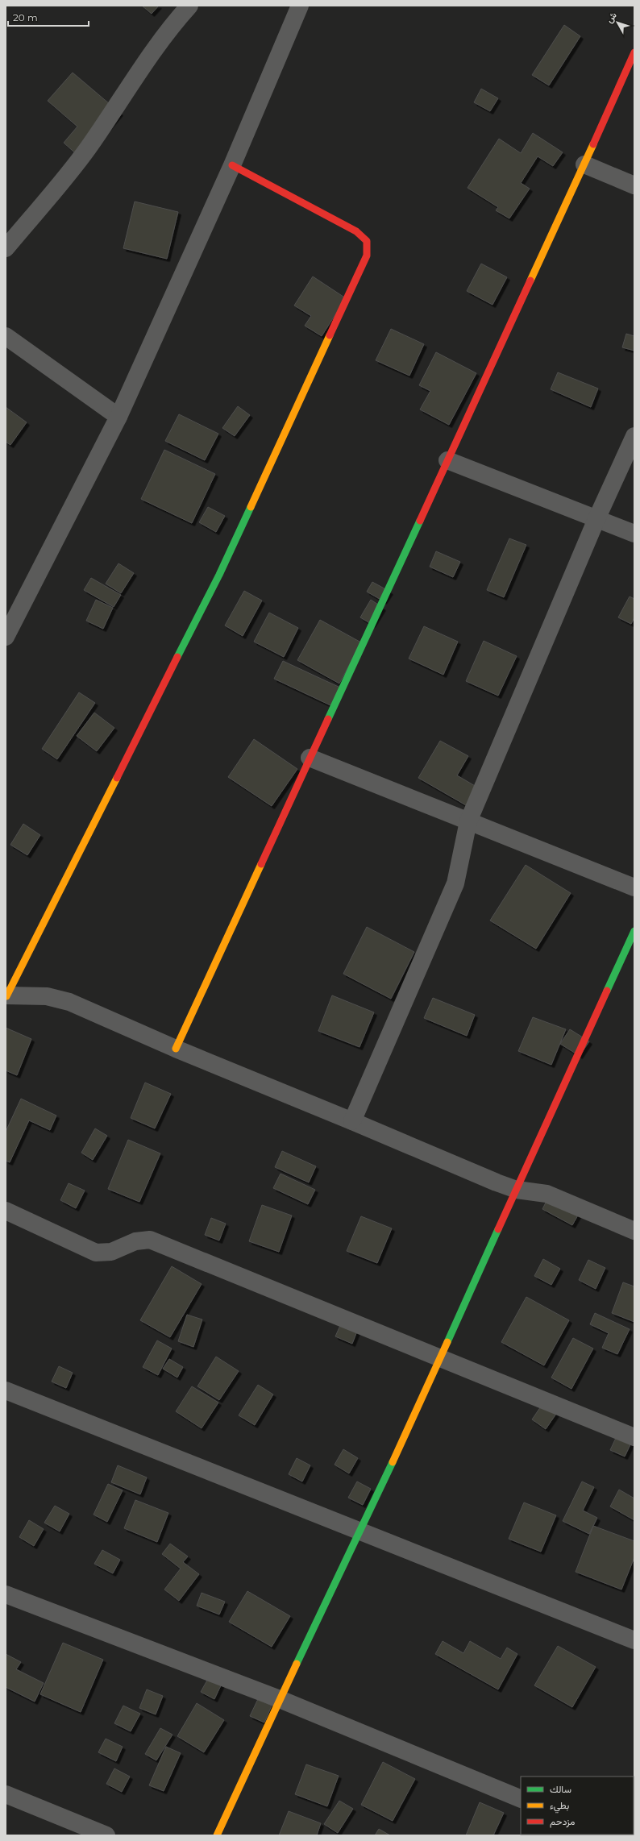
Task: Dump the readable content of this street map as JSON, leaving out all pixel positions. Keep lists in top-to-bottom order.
{
  "legend": ["سالك", "بطيء", "مزدحم"],
  "scale_bar": "20 m",
  "north": "top left"
}
